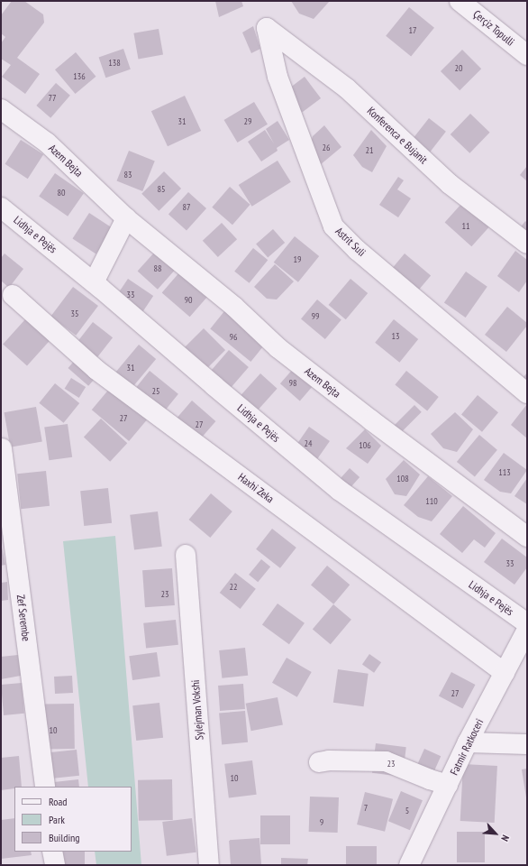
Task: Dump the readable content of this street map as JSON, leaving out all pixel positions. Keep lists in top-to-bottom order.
{
  "streets": {
    "street": [
      "Çerçiz Topulli",
      "Konferenca e Bujanit",
      "Azem Bejta",
      "Lidhja e Pejës",
      "Astrit Suli",
      "Haxhi Zeka",
      "Zef Serembe",
      "Sylejman Vokshi",
      "Fatmir Ratkoceri"
    ]
  },
  "crossings": [
    ["Konferenca e Bujanit", "Astrit Suli"],
    ["Haxhi Zeka", "Fatmir Ratkoceri"]
  ],
  "house_numbers": [
    "17",
    "138",
    "20",
    "136",
    "77",
    "31",
    "29",
    "26",
    "21",
    "83",
    "85",
    "80",
    "87",
    "11",
    "19",
    "88",
    "33",
    "90",
    "35",
    "99",
    "13",
    "96",
    "31",
    "98",
    "25",
    "27",
    "27",
    "24",
    "106",
    "113",
    "108",
    "110",
    "33",
    "22",
    "23",
    "27",
    "10",
    "23",
    "10",
    "7",
    "5",
    "9"
  ],
  "legend": ["Road", "Park", "Building"],
  "north": "bottom right"
}
